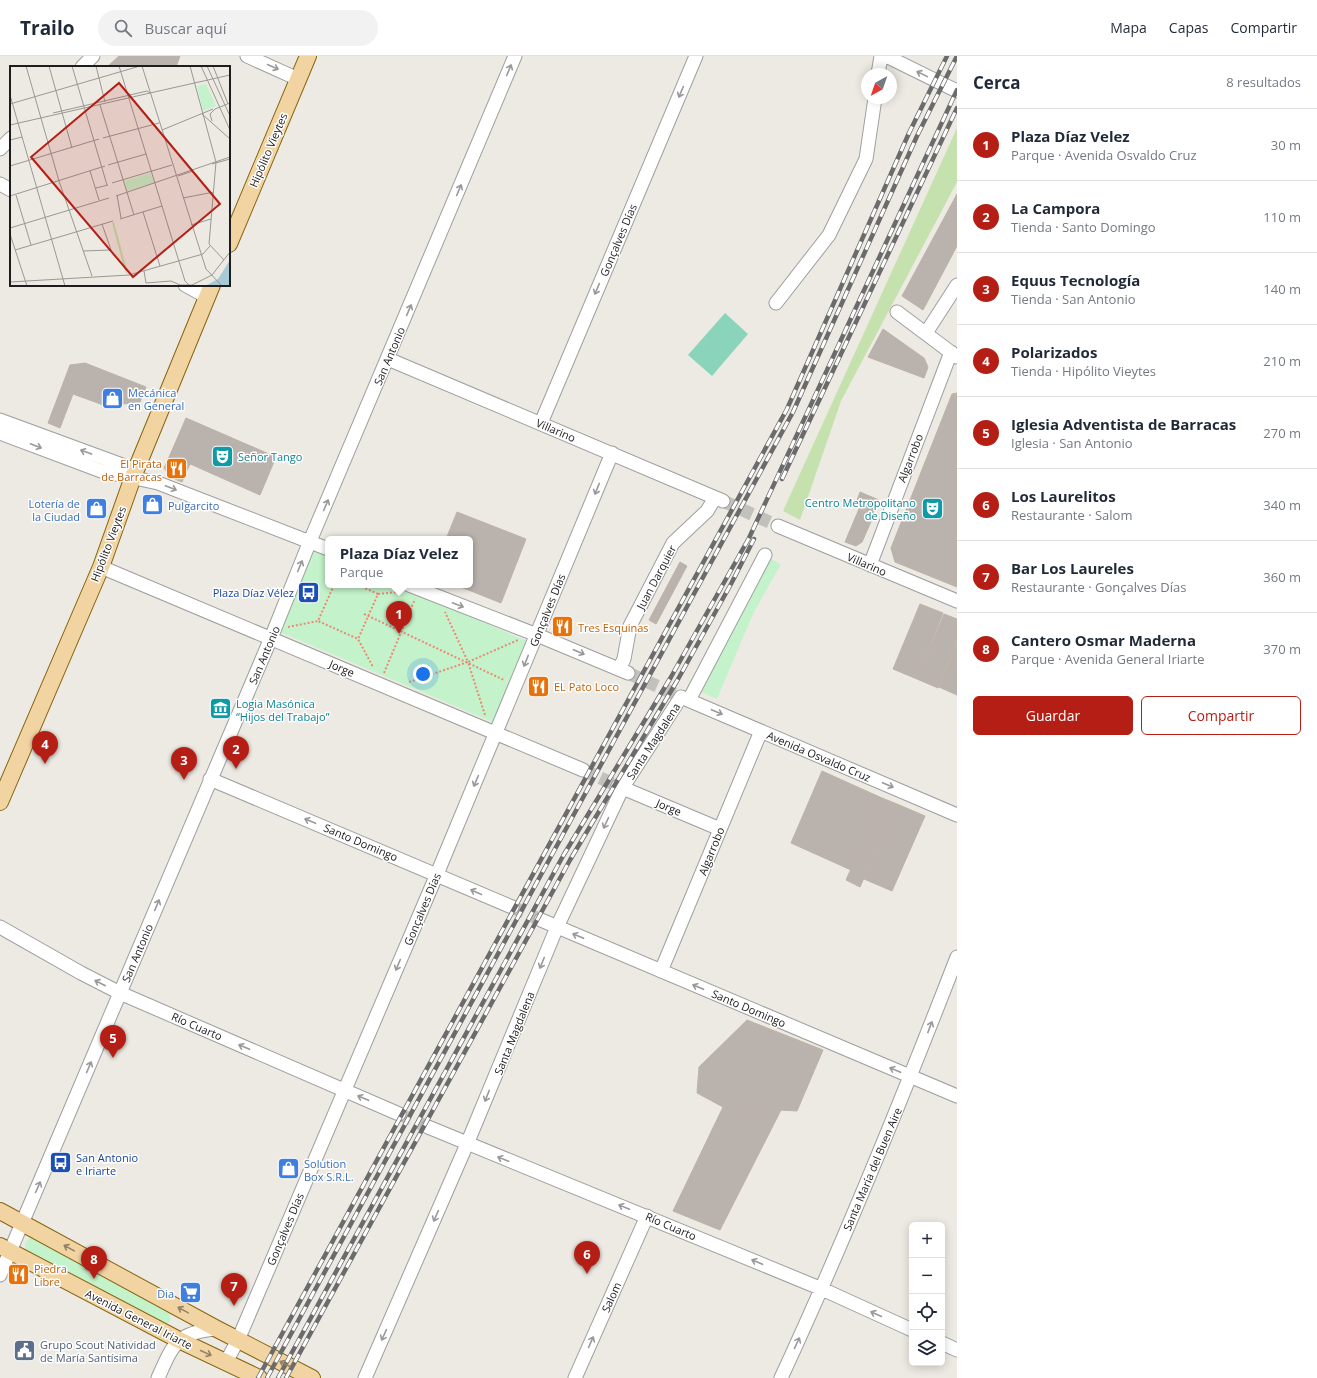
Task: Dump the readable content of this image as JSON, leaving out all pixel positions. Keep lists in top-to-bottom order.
{
  "streets": {
    "main road": ["Hipólito Vieytes", "Avenida General Iriarte"],
    "street": [
      "Gonçalves Días",
      "San Antonio",
      "Villarino",
      "Algarrobo",
      "Juan Darquier",
      "Jorge",
      "Santa Magdalena",
      "Avenida Osvaldo Cruz",
      "Santo Domingo",
      "Río Cuarto",
      "Santa María del Buen Aire",
      "Salom"
    ]
  },
  "crossings": [
    ["Hipólito Vieytes", "Jorge"],
    ["Gonçalves Días", "Villarino"],
    ["Gonçalves Días", "Juan Darquier"],
    ["Gonçalves Días", "Jorge"],
    ["Gonçalves Días", "Santo Domingo"],
    ["Gonçalves Días", "Río Cuarto"],
    ["Gonçalves Días", "Avenida General Iriarte"],
    ["San Antonio", "Villarino"],
    ["San Antonio", "Jorge"],
    ["San Antonio", "Santo Domingo"],
    ["San Antonio", "Río Cuarto"],
    ["San Antonio", "Avenida General Iriarte"],
    ["Villarino", "Algarrobo"],
    ["Villarino", "Juan Darquier"],
    ["Algarrobo", "Jorge"],
    ["Algarrobo", "Avenida Osvaldo Cruz"],
    ["Algarrobo", "Santo Domingo"],
    ["Jorge", "Santa Magdalena"],
    ["Santa Magdalena", "Avenida Osvaldo Cruz"],
    ["Santa Magdalena", "Santo Domingo"],
    ["Santa Magdalena", "Río Cuarto"],
    ["Santo Domingo", "Santa María del Buen Aire"],
    ["Río Cuarto", "Santa María del Buen Aire"],
    ["Río Cuarto", "Salom"]
  ],
  "one_way": [
    "Gonçalves Días",
    "San Antonio",
    "Santa Magdalena",
    "Avenida Osvaldo Cruz",
    "Santo Domingo",
    "Río Cuarto",
    "Santa María del Buen Aire",
    "Salom"
  ],
  "places": {
    "shop": [
      "Mecánica en General",
      "Pulgarcito",
      "Lotería de la Ciudad",
      "Solution Box S.R.L."
    ],
    "theatre": ["Señor Tango", "Centro Metropolitano de Diseño"],
    "restaurant": [
      "El Pirata de Barracas",
      "Tres Esquinas",
      "EL Pato Loco",
      "Piedra Libre"
    ],
    "bus stop": ["Plaza Díaz Vélez", "San Antonio e Iriarte"],
    "museum": ["Logia Masónica “Hijos del Trabajo”"],
    "supermarket": ["Dia"],
    "public building": ["Grupo Scout Natividad de María Santísima"]
  },
  "north": "bottom left",
  "page": {
    "header": "Trailo",
    "search": "Buscar aquí",
    "nav": ["Mapa", "Capas", "Compartir"],
    "heading": ["Cerca", "8 resultados"],
    "list": [
      {
        "mark": "1",
        "name": "Plaza Díaz Velez",
        "note": "Parque · Avenida Osvaldo Cruz",
        "value": "30 m"
      },
      {
        "mark": "2",
        "name": "La Campora",
        "note": "Tienda · Santo Domingo",
        "value": "110 m"
      },
      {
        "mark": "3",
        "name": "Equus Tecnología",
        "note": "Tienda · San Antonio",
        "value": "140 m"
      },
      {
        "mark": "4",
        "name": "Polarizados",
        "note": "Tienda · Hipólito Vieytes",
        "value": "210 m"
      },
      {
        "mark": "5",
        "name": "Iglesia Adventista de Barracas",
        "note": "Iglesia · San Antonio",
        "value": "270 m"
      },
      {
        "mark": "6",
        "name": "Los Laurelitos",
        "note": "Restaurante · Salom",
        "value": "340 m"
      },
      {
        "mark": "7",
        "name": "Bar Los Laureles",
        "note": "Restaurante · Gonçalves Días",
        "value": "360 m"
      },
      {
        "mark": "8",
        "name": "Cantero Osmar Maderna",
        "note": "Parque · Avenida General Iriarte",
        "value": "370 m"
      }
    ],
    "popup": ["Plaza Díaz Velez", "Parque"],
    "pins": [
      "1",
      "4",
      "2",
      "3",
      "5",
      "6",
      "8",
      "7"
    ],
    "buttons": ["Guardar", "Compartir"],
    "map_buttons": ["+", "−"]
  }
}
